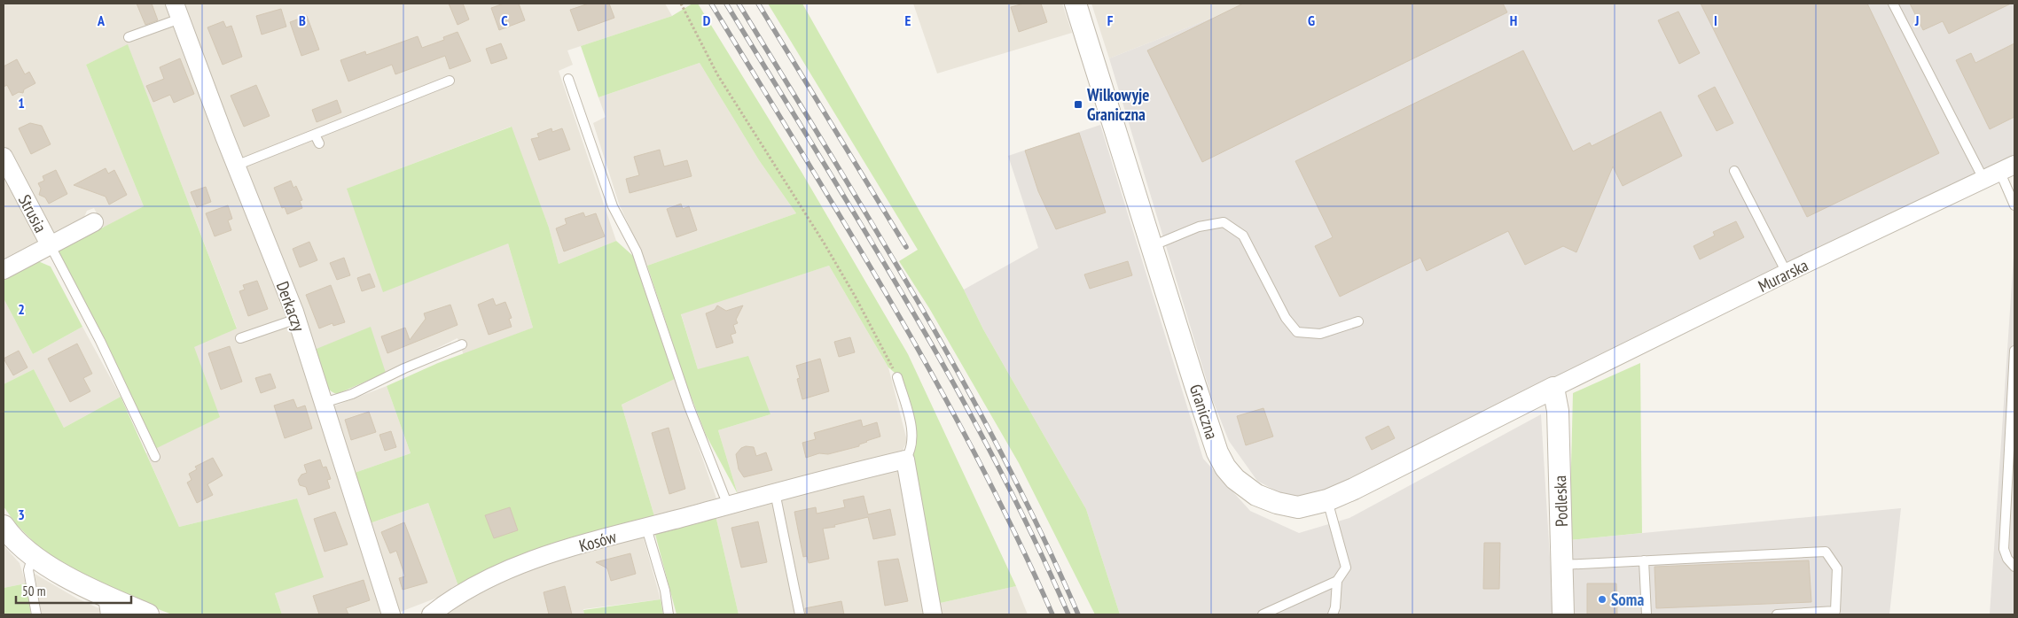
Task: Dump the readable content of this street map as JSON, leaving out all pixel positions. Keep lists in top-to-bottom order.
{
  "streets": {
    "street": [
      "Strusia",
      "Murarska",
      "Derkaczy",
      "Graniczna",
      "Podleska",
      "Kosów"
    ]
  },
  "crossings": [
    ["Murarska", "Graniczna"],
    ["Murarska", "Podleska"],
    ["Graniczna", "Podleska"]
  ],
  "places": {
    "transit": ["Wilkowyje Graniczna"],
    "other": ["Soma"]
  },
  "scale_bar": "50 m",
  "grid": {
    "columns": [
      "A",
      "B",
      "C",
      "D",
      "E",
      "F",
      "G",
      "H",
      "I",
      "J"
    ],
    "rows": ["1", "2", "3"]
  }
}
